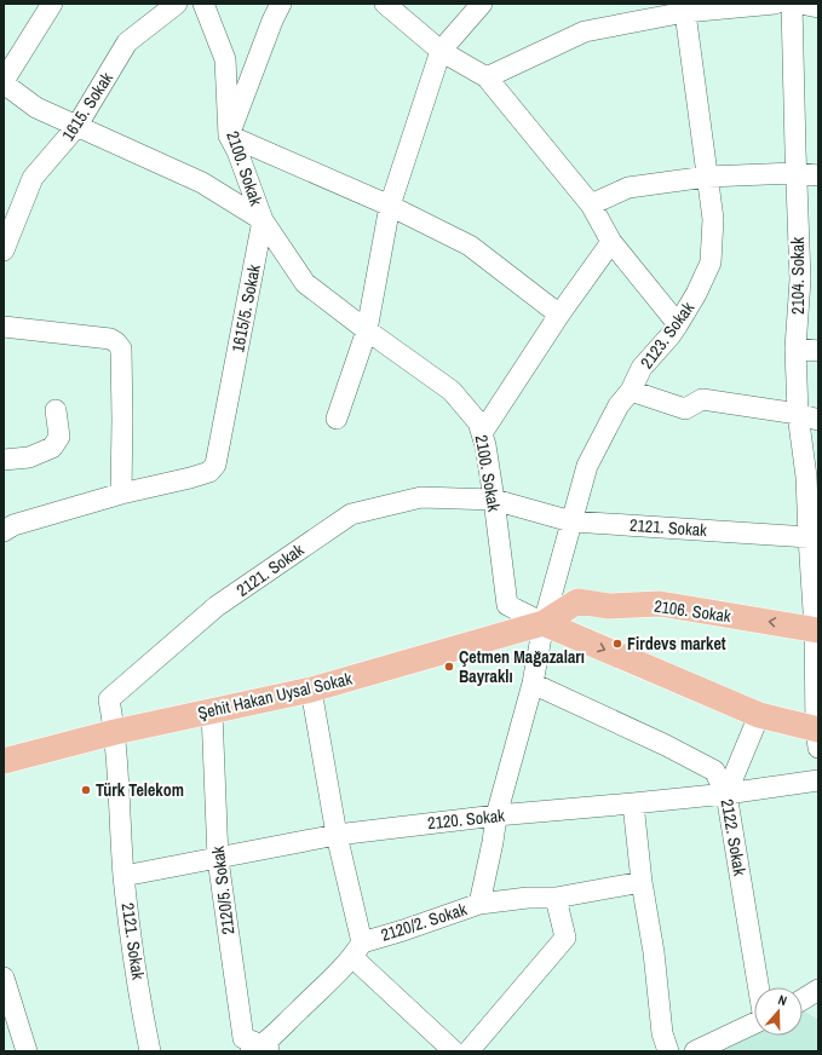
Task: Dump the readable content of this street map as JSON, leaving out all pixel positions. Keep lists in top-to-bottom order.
{
  "streets": {
    "main road": ["2106. Sokak", "Şehit Hakan Uysal Sokak"],
    "street": [
      "1615. Sokak",
      "2100. Sokak",
      "2104. Sokak",
      "1615/5. Sokak",
      "2123. Sokak",
      "2121. Sokak",
      "2120. Sokak",
      "2122. Sokak",
      "2120/5. Sokak",
      "2120/2. Sokak"
    ]
  },
  "crossings": [
    ["2100. Sokak", "1615/5. Sokak"],
    ["2100. Sokak", "2123. Sokak"],
    ["2100. Sokak", "2121. Sokak"],
    ["2100. Sokak", "2106. Sokak"],
    ["2100. Sokak", "Şehit Hakan Uysal Sokak"],
    ["2104. Sokak", "2121. Sokak"],
    ["2104. Sokak", "2106. Sokak"],
    ["2123. Sokak", "2121. Sokak"],
    ["2123. Sokak", "2106. Sokak"],
    ["2123. Sokak", "Şehit Hakan Uysal Sokak"],
    ["2121. Sokak", "Şehit Hakan Uysal Sokak"],
    ["2121. Sokak", "2120. Sokak"],
    ["2106. Sokak", "Şehit Hakan Uysal Sokak"],
    ["Şehit Hakan Uysal Sokak", "2120/5. Sokak"],
    ["2120. Sokak", "2122. Sokak"],
    ["2120. Sokak", "2120/5. Sokak"],
    ["2120/5. Sokak", "2120/2. Sokak"]
  ],
  "places": ["Firdevs market", "Çetmen Mağazaları Bayraklı", "Türk Telekom"],
  "north": "top"
}
